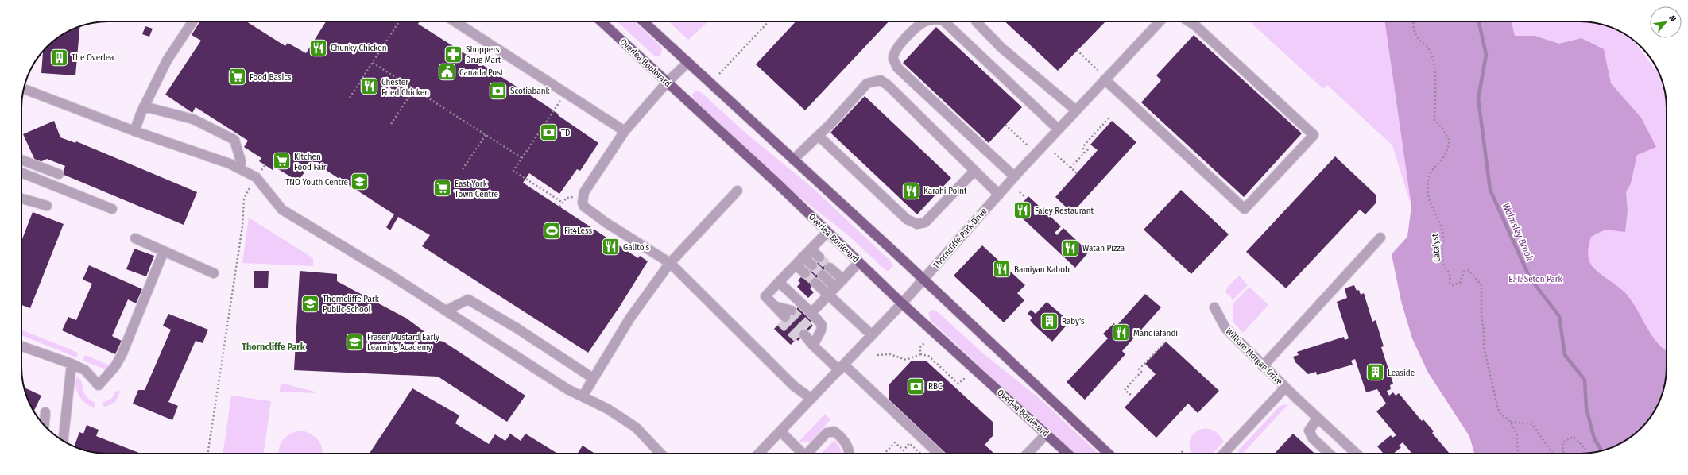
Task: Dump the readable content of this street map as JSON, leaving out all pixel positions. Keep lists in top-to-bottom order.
{
  "streets": {
    "main road": ["Overlea Boulevard"],
    "street": ["Thorncliffe Park Drive", "William Morgan Drive"],
    "path": ["Catalyst"]
  },
  "crossings": [
    ["Overlea Boulevard", "Thorncliffe Park Drive"]
  ],
  "districts": ["Thorncliffe Park"],
  "water": ["Walmsley Brook"],
  "parks": ["E. T. Seton Park"],
  "places": {
    "restaurant": [
      "Chunky Chicken",
      "Chester Fried Chicken",
      "Karahi Point",
      "Faley Restaurant",
      "Galito's",
      "Watan Pizza",
      "Bamiyan Kabob",
      "Mandiafandi"
    ],
    "pharmacy": ["Shoppers Drug Mart"],
    "building": ["The Overlea", "Raby's", "Leaside"],
    "public building": ["Canada Post"],
    "supermarket": ["Food Basics", "Kitchen Food Fair", "East York Town Centre"],
    "bank": ["Scotiabank", "TD", "RBC"],
    "school or university": ["TNO Youth Centre", "Thorncliffe Park Public School", "Fraser Mustard Early Learning Academy"],
    "sports": ["Fit4Less"]
  },
  "north": "top right"
}
